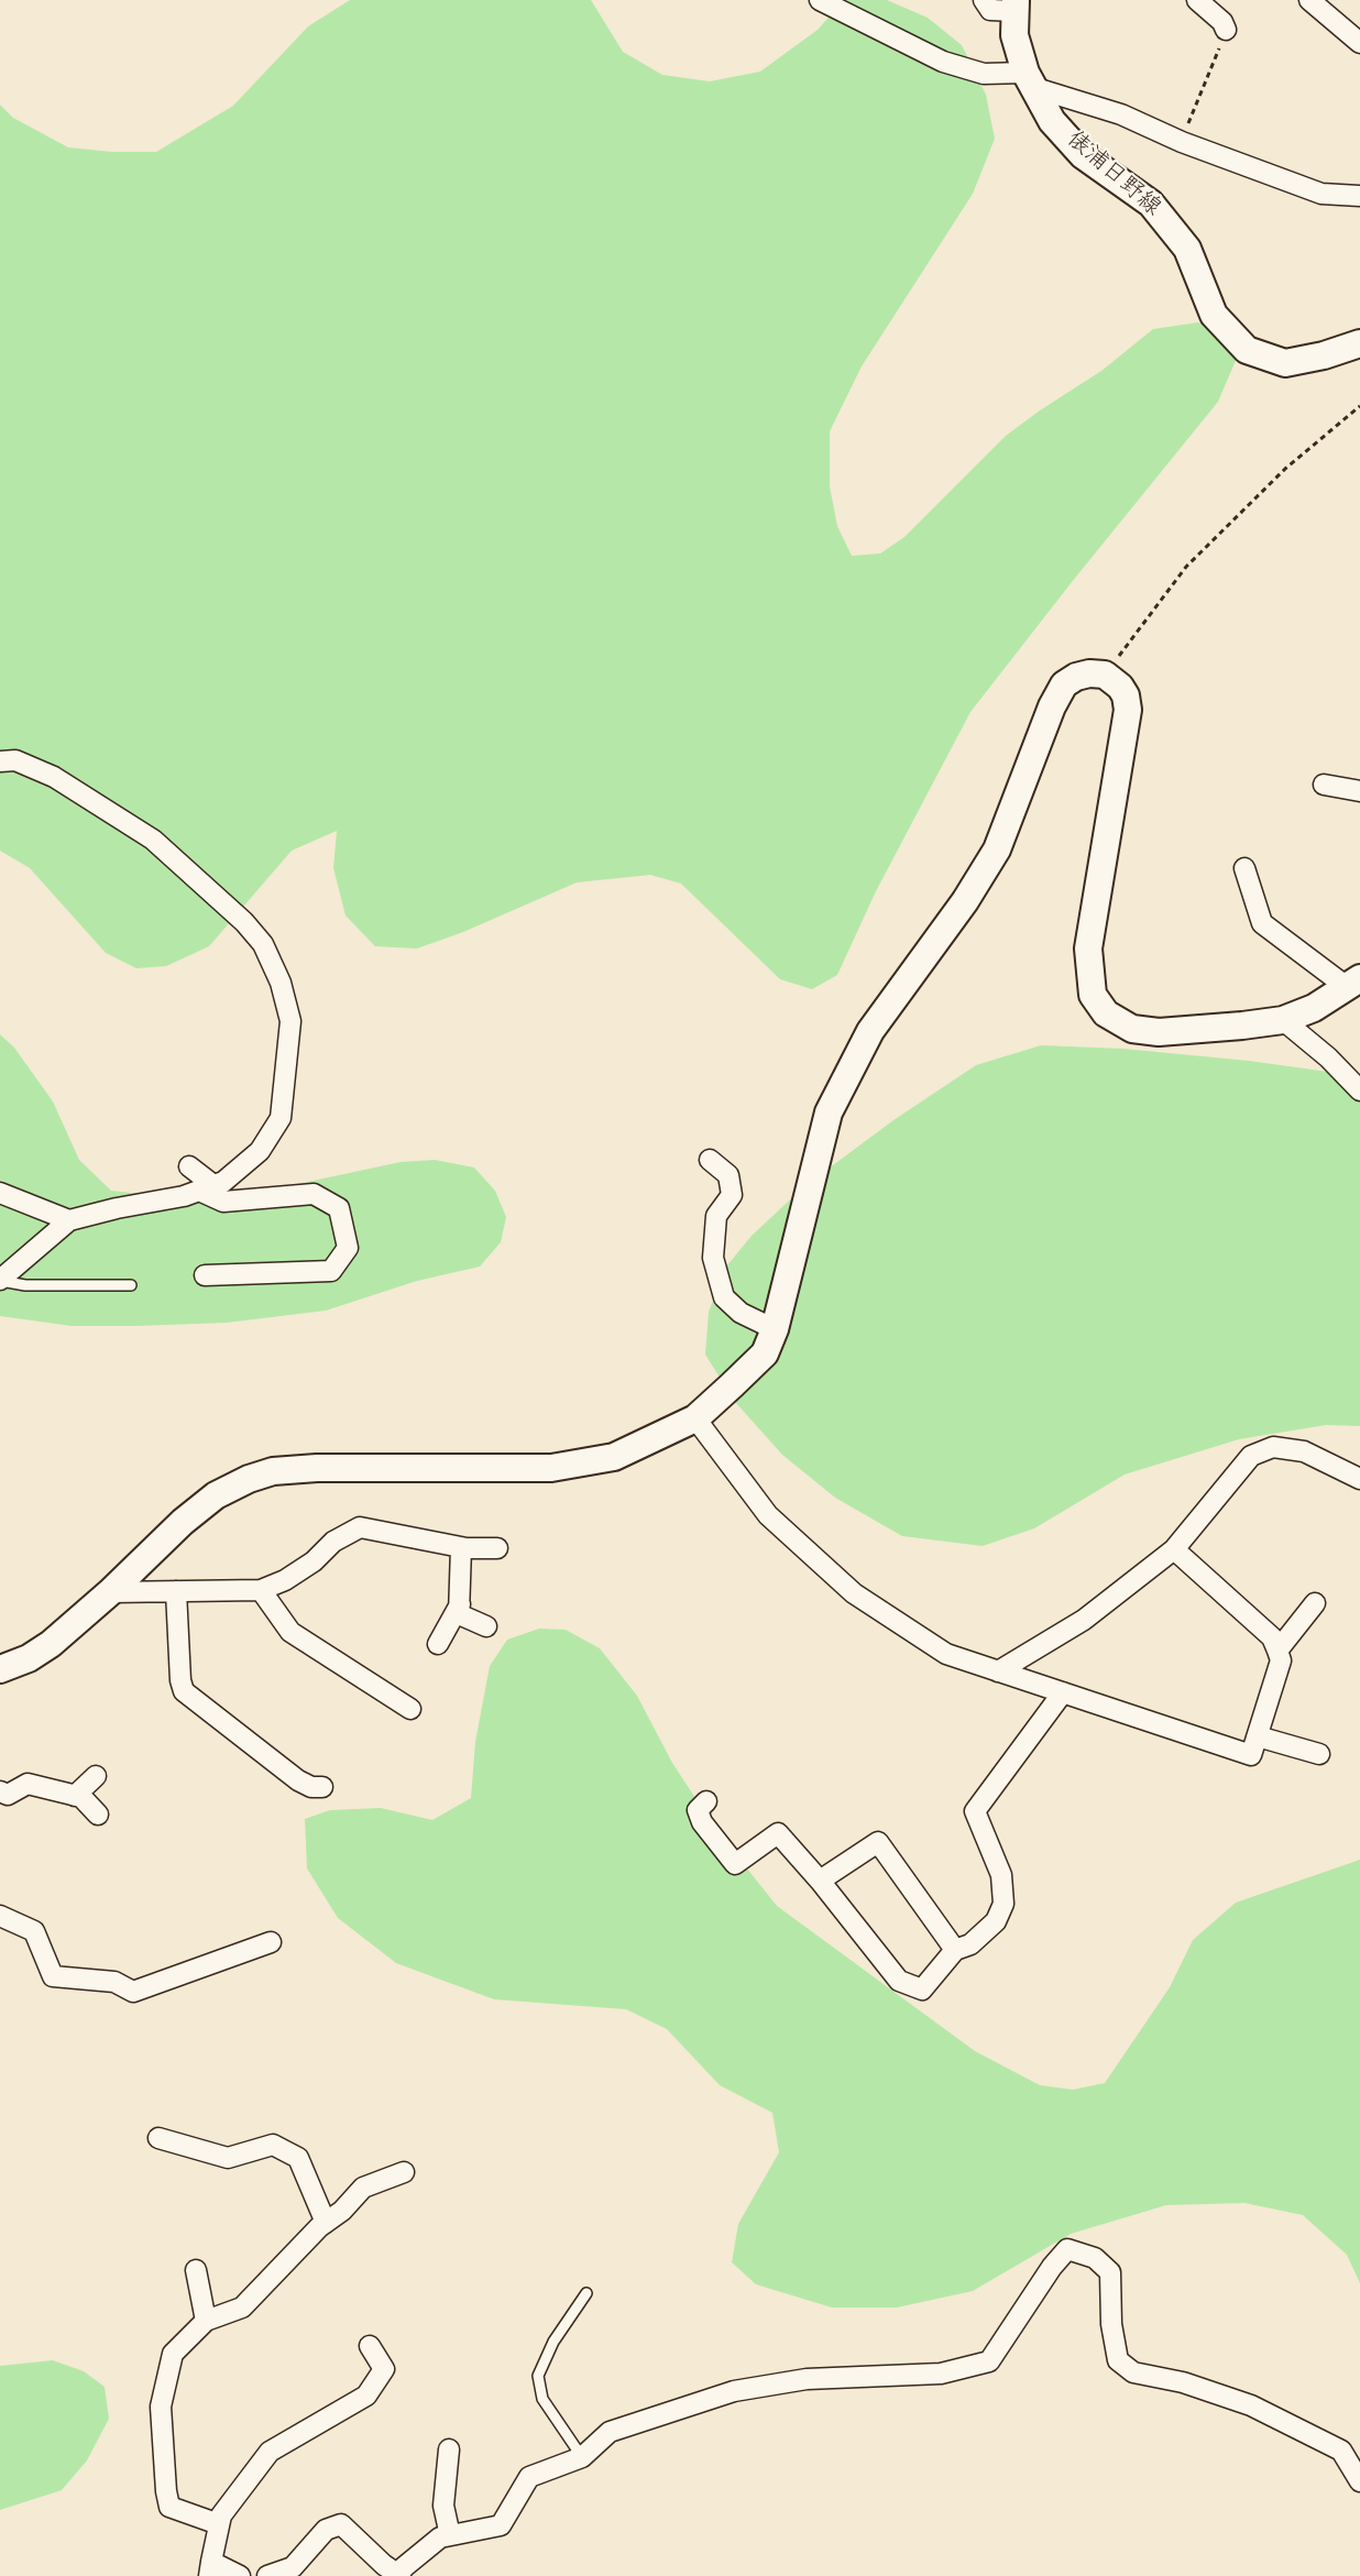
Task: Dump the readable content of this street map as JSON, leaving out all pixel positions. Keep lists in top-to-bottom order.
{
  "streets": {
    "street": ["俵浦日野線"]
  }
}
